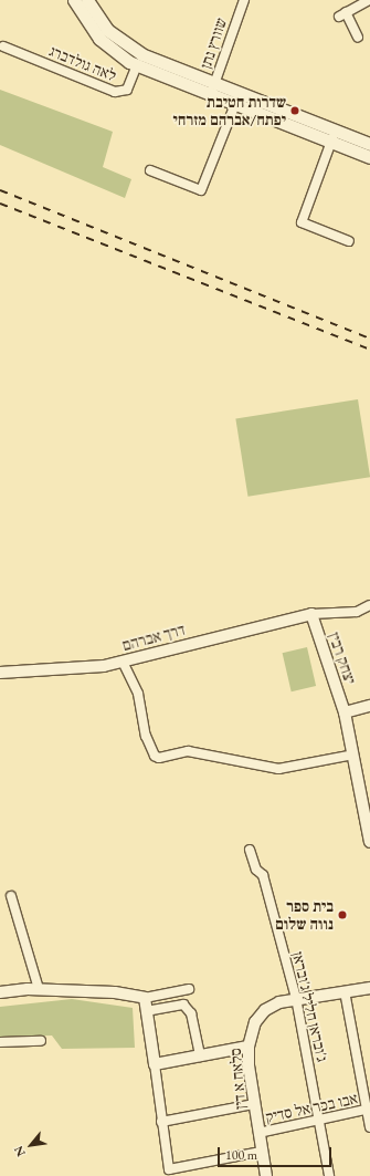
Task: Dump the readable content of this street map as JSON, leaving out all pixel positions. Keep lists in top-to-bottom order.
{
  "streets": {
    "street": [
      "שוורץ נתן",
      "לאה גולדברג",
      "דרך אברהם",
      "יצחק רבין",
      "ג'ובראן חליל ג'ובראן",
      "סלאח א דין",
      "אבו בכר אל סדיק"
    ]
  },
  "crossings": [
    ["דרך אברהם", "יצחק רבין"],
    ["ג'ובראן חליל ג'ובראן", "סלאח א דין"],
    ["ג'ובראן חליל ג'ובראן", "אבו בכר אל סדיק"],
    ["סלאח א דין", "אבו בכר אל סדיק"]
  ],
  "places": ["שדרות חטיבת יפתח/אברהם מזרחי", "בית ספר נווה שלום"],
  "scale_bar": "100 m",
  "north": "bottom left"
}
